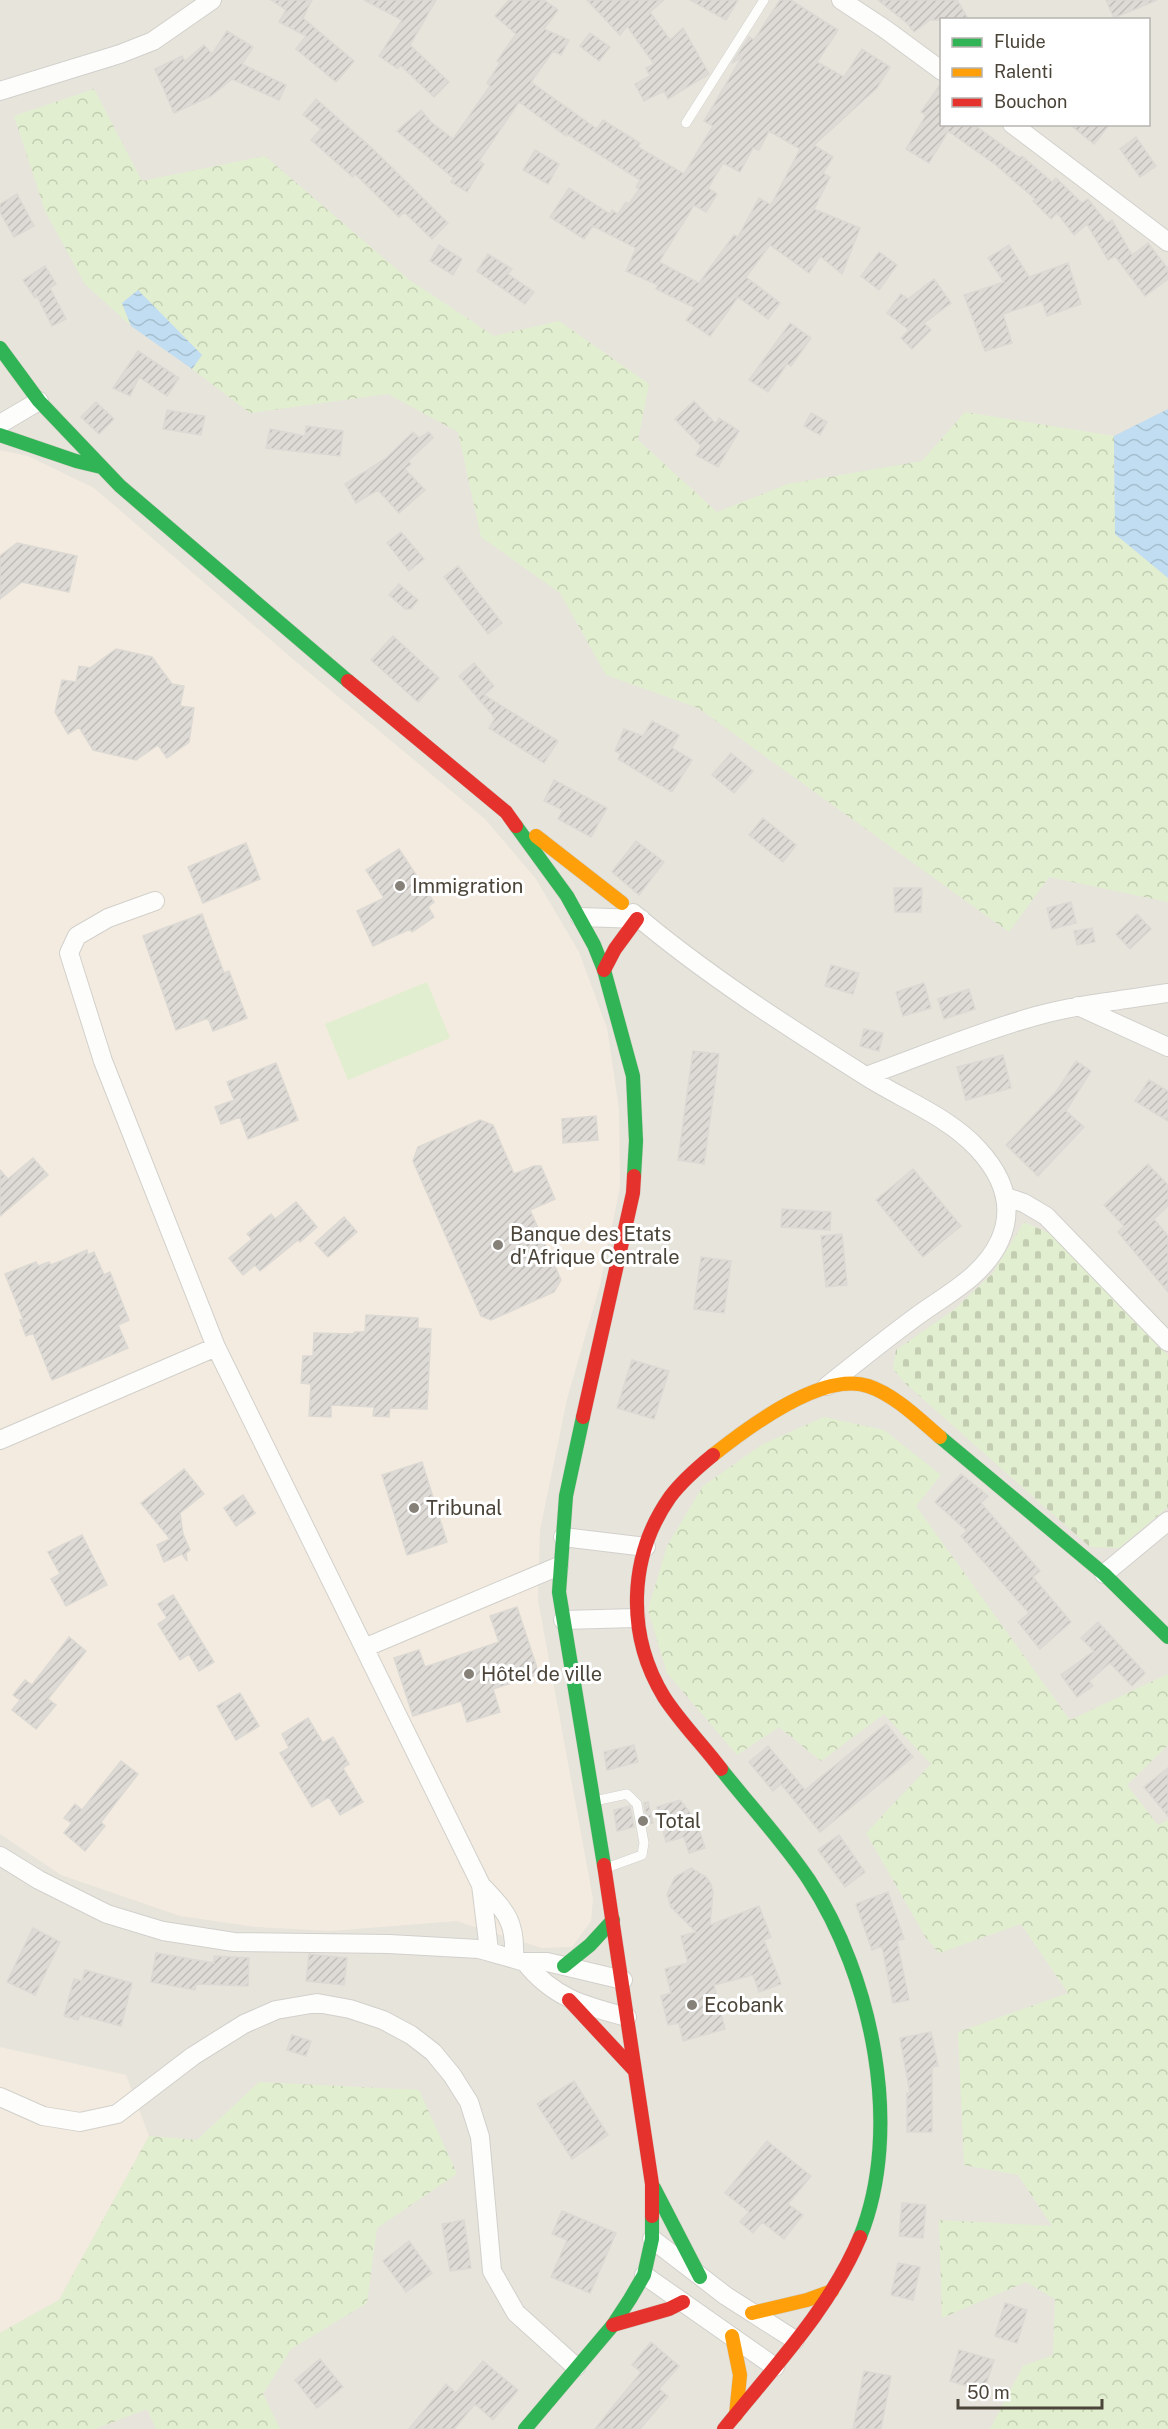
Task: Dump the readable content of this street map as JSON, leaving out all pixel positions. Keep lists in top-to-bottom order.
{
  "places": [
    "Immigration",
    "Banque des Etats d'Afrique Centrale",
    "Tribunal",
    "Hôtel de ville",
    "Total",
    "Ecobank"
  ],
  "legend": ["Fluide", "Ralenti", "Bouchon"],
  "scale_bar": "50 m"
}
